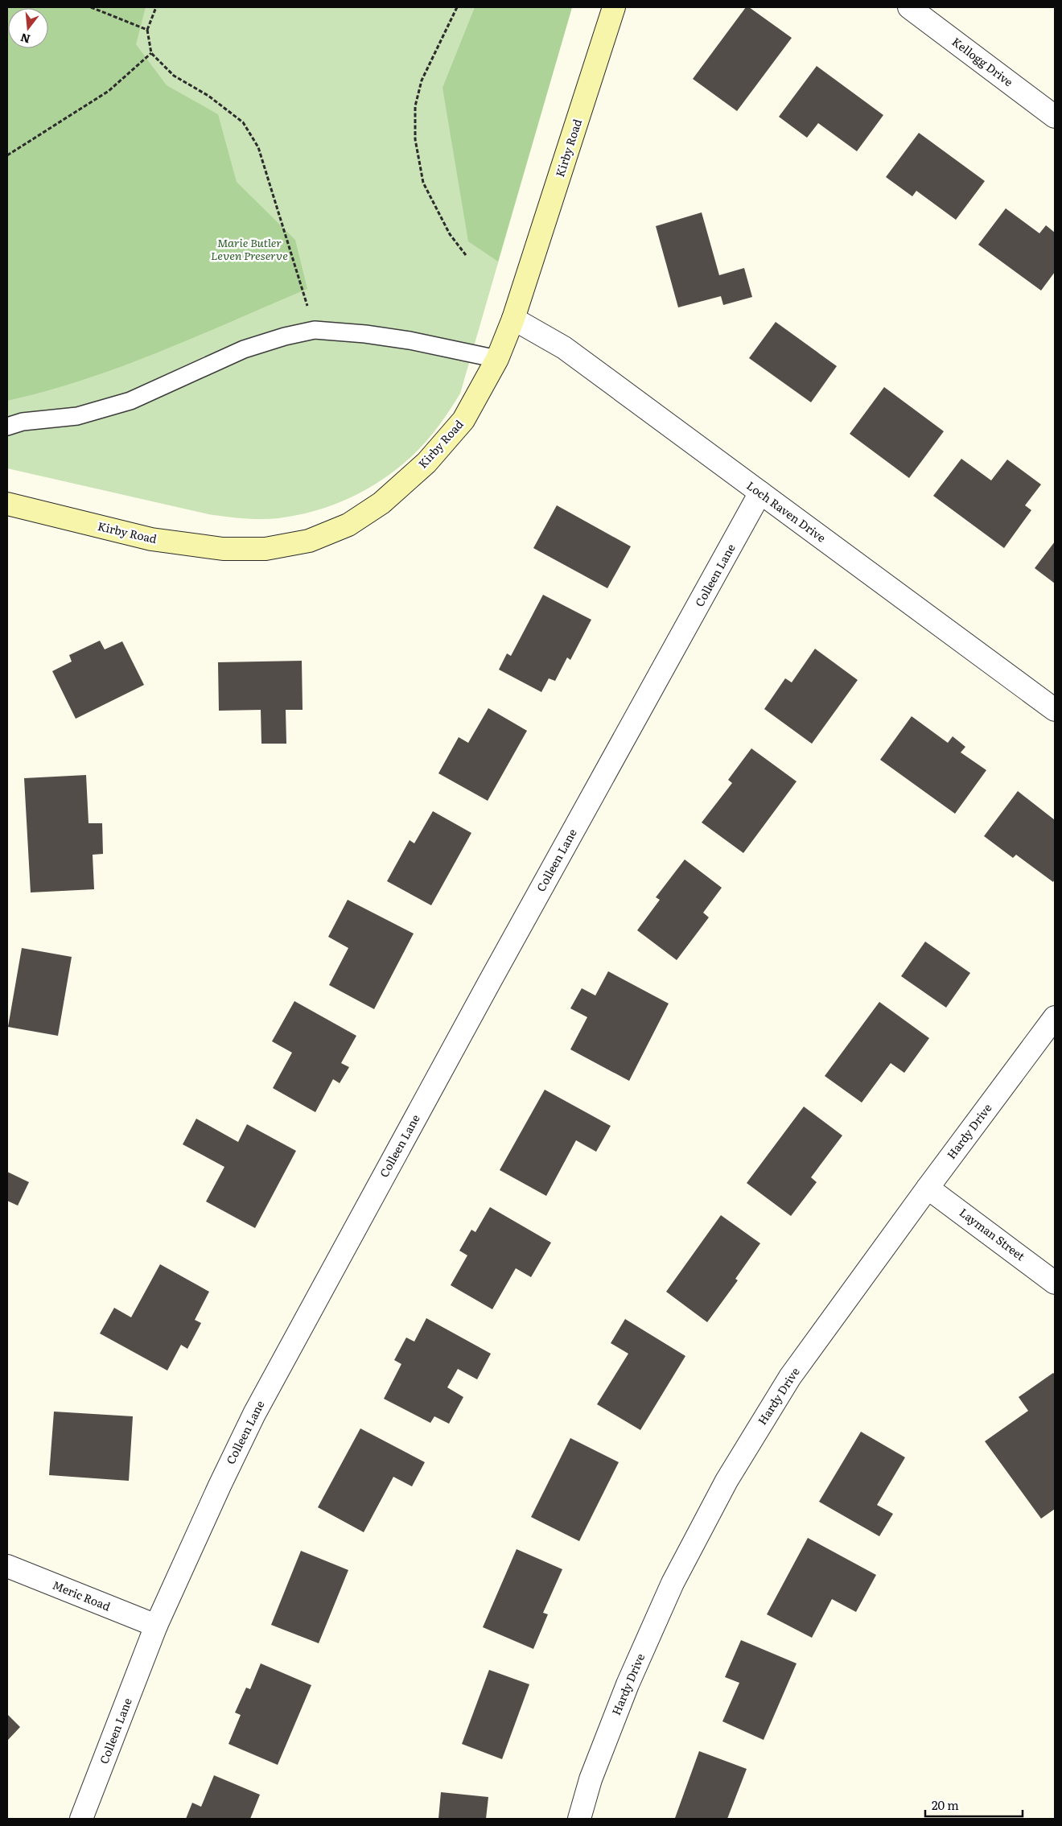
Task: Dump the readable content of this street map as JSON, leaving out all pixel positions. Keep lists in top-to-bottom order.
{
  "streets": {
    "main road": ["Kirby Road"],
    "street": [
      "Kellogg Drive",
      "Loch Raven Drive",
      "Colleen Lane",
      "Hardy Drive",
      "Layman Street",
      "Meric Road"
    ]
  },
  "crossings": [
    ["Kirby Road", "Loch Raven Drive"],
    ["Loch Raven Drive", "Colleen Lane"],
    ["Colleen Lane", "Meric Road"],
    ["Hardy Drive", "Layman Street"]
  ],
  "parks": ["Marie Butler Leven Preserve"],
  "scale_bar": "20 m",
  "north": "bottom"
}
